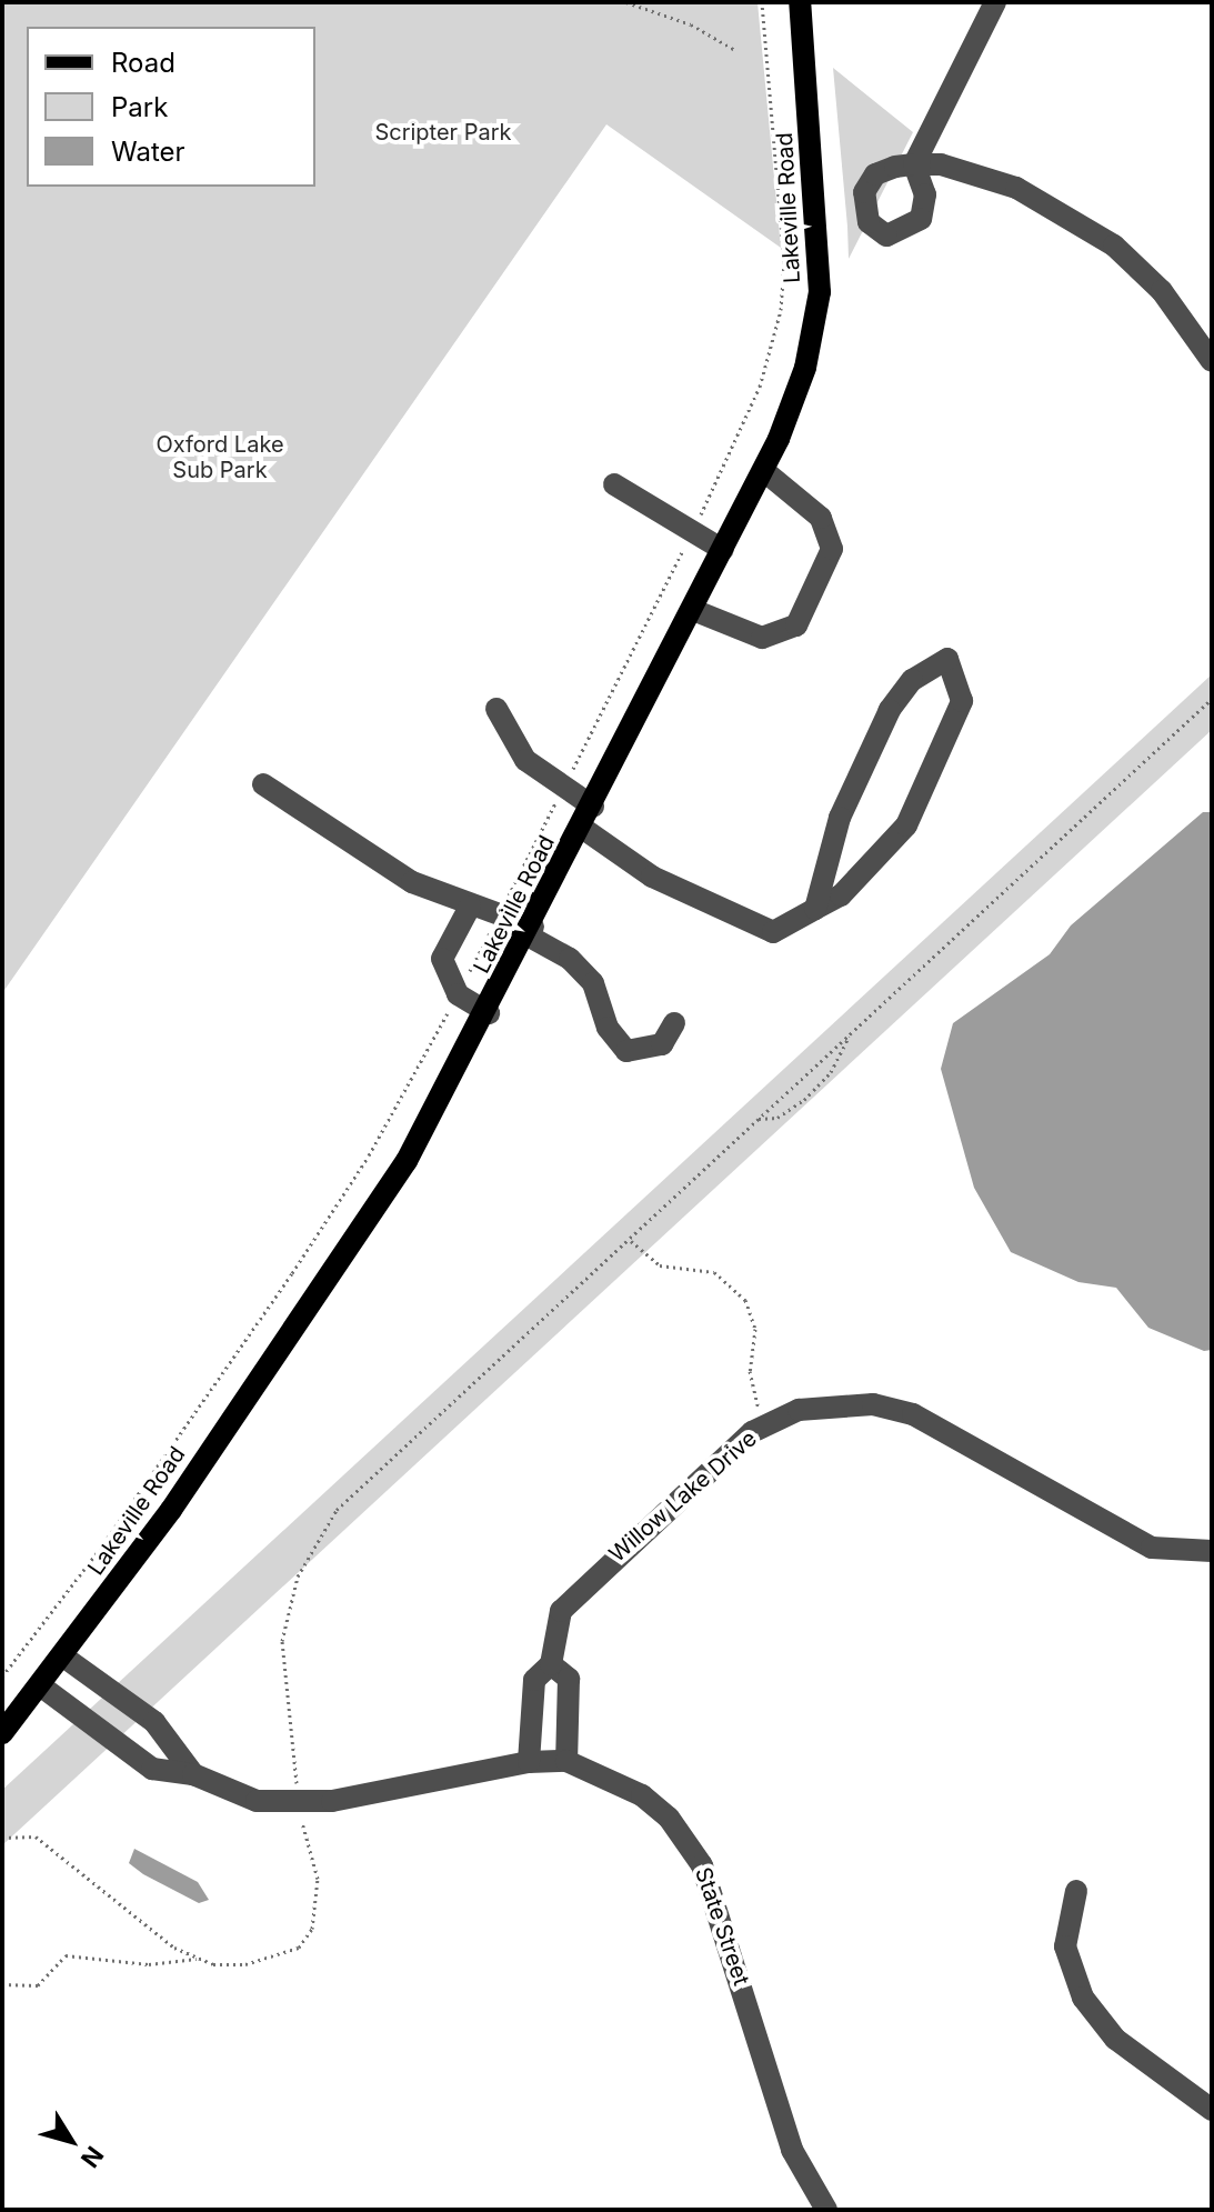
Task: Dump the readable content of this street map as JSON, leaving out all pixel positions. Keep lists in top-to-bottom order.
{
  "streets": {
    "main road": ["Lakeville Road"],
    "street": ["Willow Lake Drive", "State Street"]
  },
  "crossings": [
    ["Lakeville Road", "State Street"],
    ["Willow Lake Drive", "State Street"]
  ],
  "parks": ["Scripter Park", "Oxford Lake Sub Park"],
  "legend": ["Road", "Park", "Water"],
  "north": "bottom right"
}
